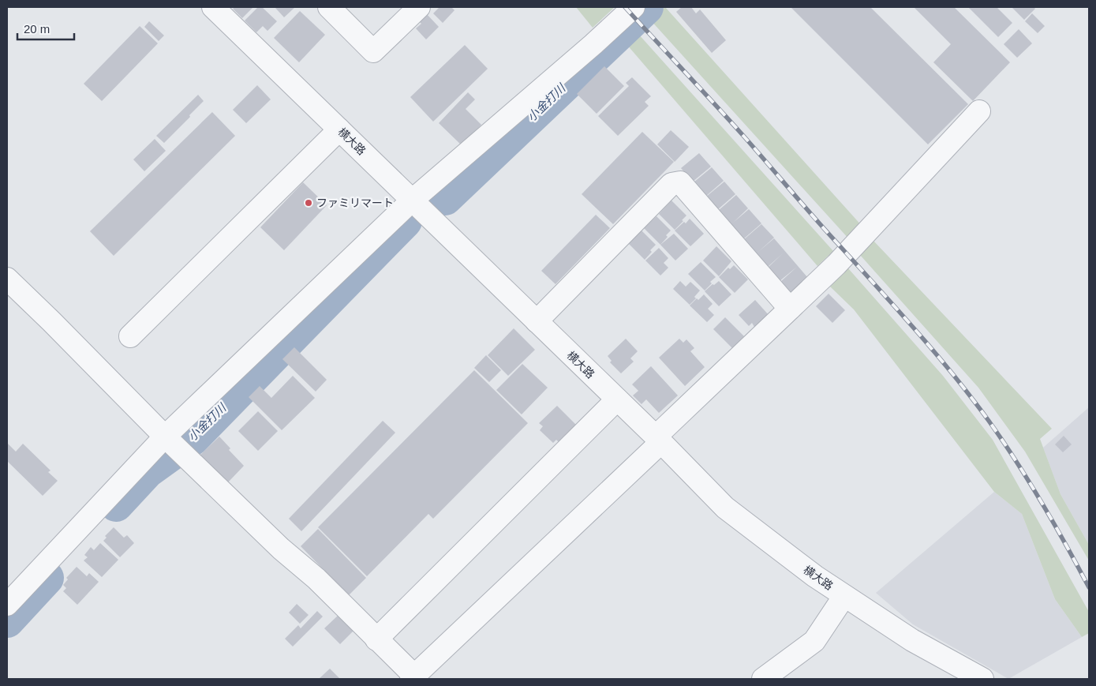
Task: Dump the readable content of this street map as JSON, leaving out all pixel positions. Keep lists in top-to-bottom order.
{
  "streets": {
    "street": ["横大路"]
  },
  "water": ["小金打川"],
  "places": ["ファミリマート"],
  "scale_bar": "20 m"
}
